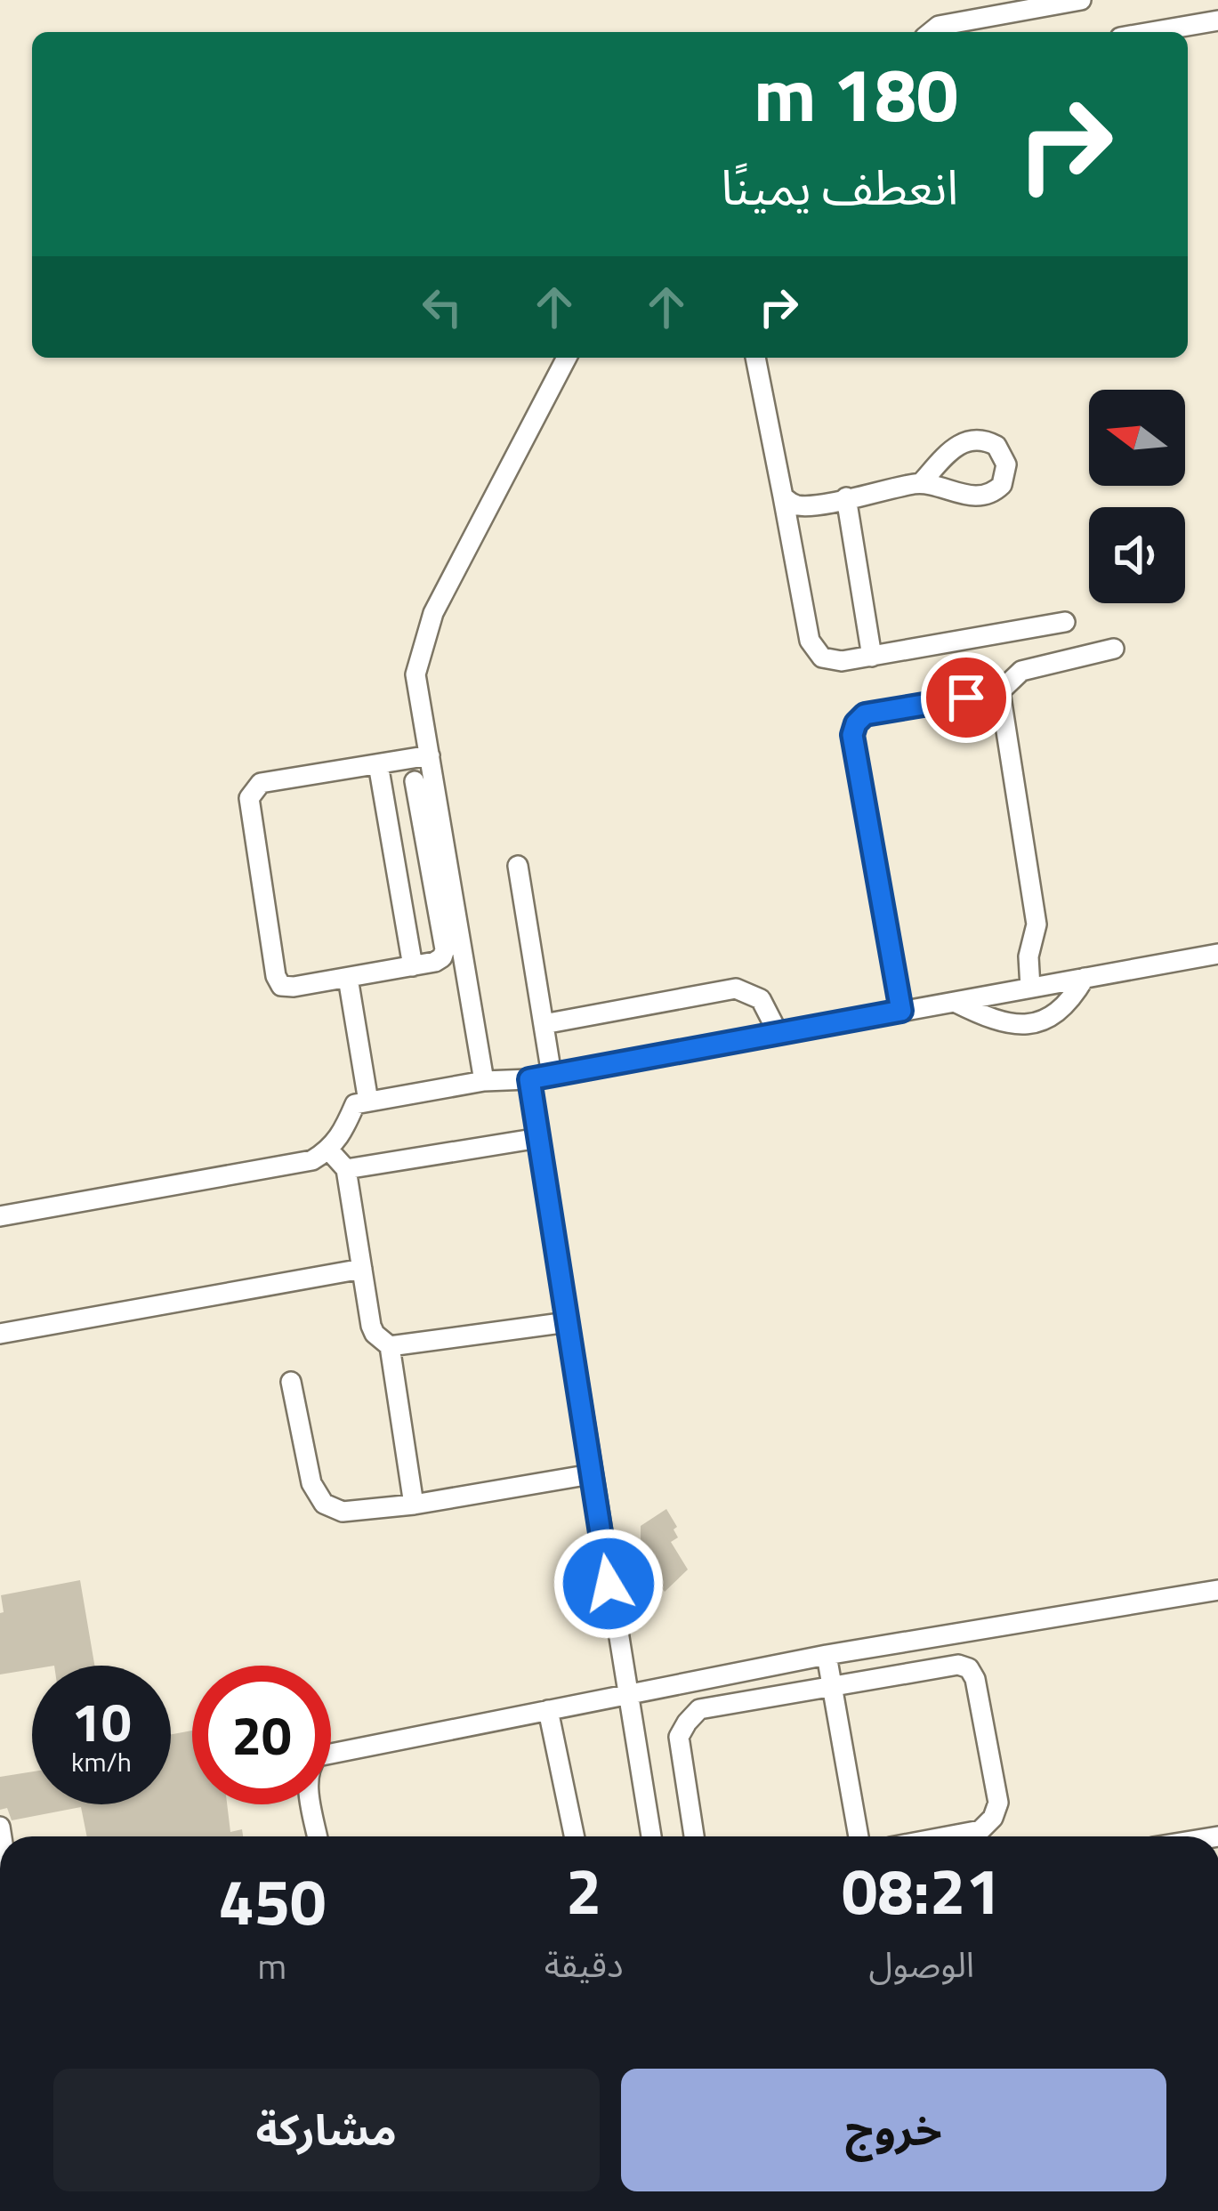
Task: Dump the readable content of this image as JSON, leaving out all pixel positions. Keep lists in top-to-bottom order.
{
  "north": "left",
  "page": {
    "turn": ["180 m", "انعطف يمينًا"],
    "speed": "10 km/h",
    "limit": "20",
    "eta": [
      "08:21",
      "الوصول",
      "2",
      "دقيقة",
      "450",
      "m"
    ],
    "buttons": ["خروج", "مشاركة"]
  }
}
